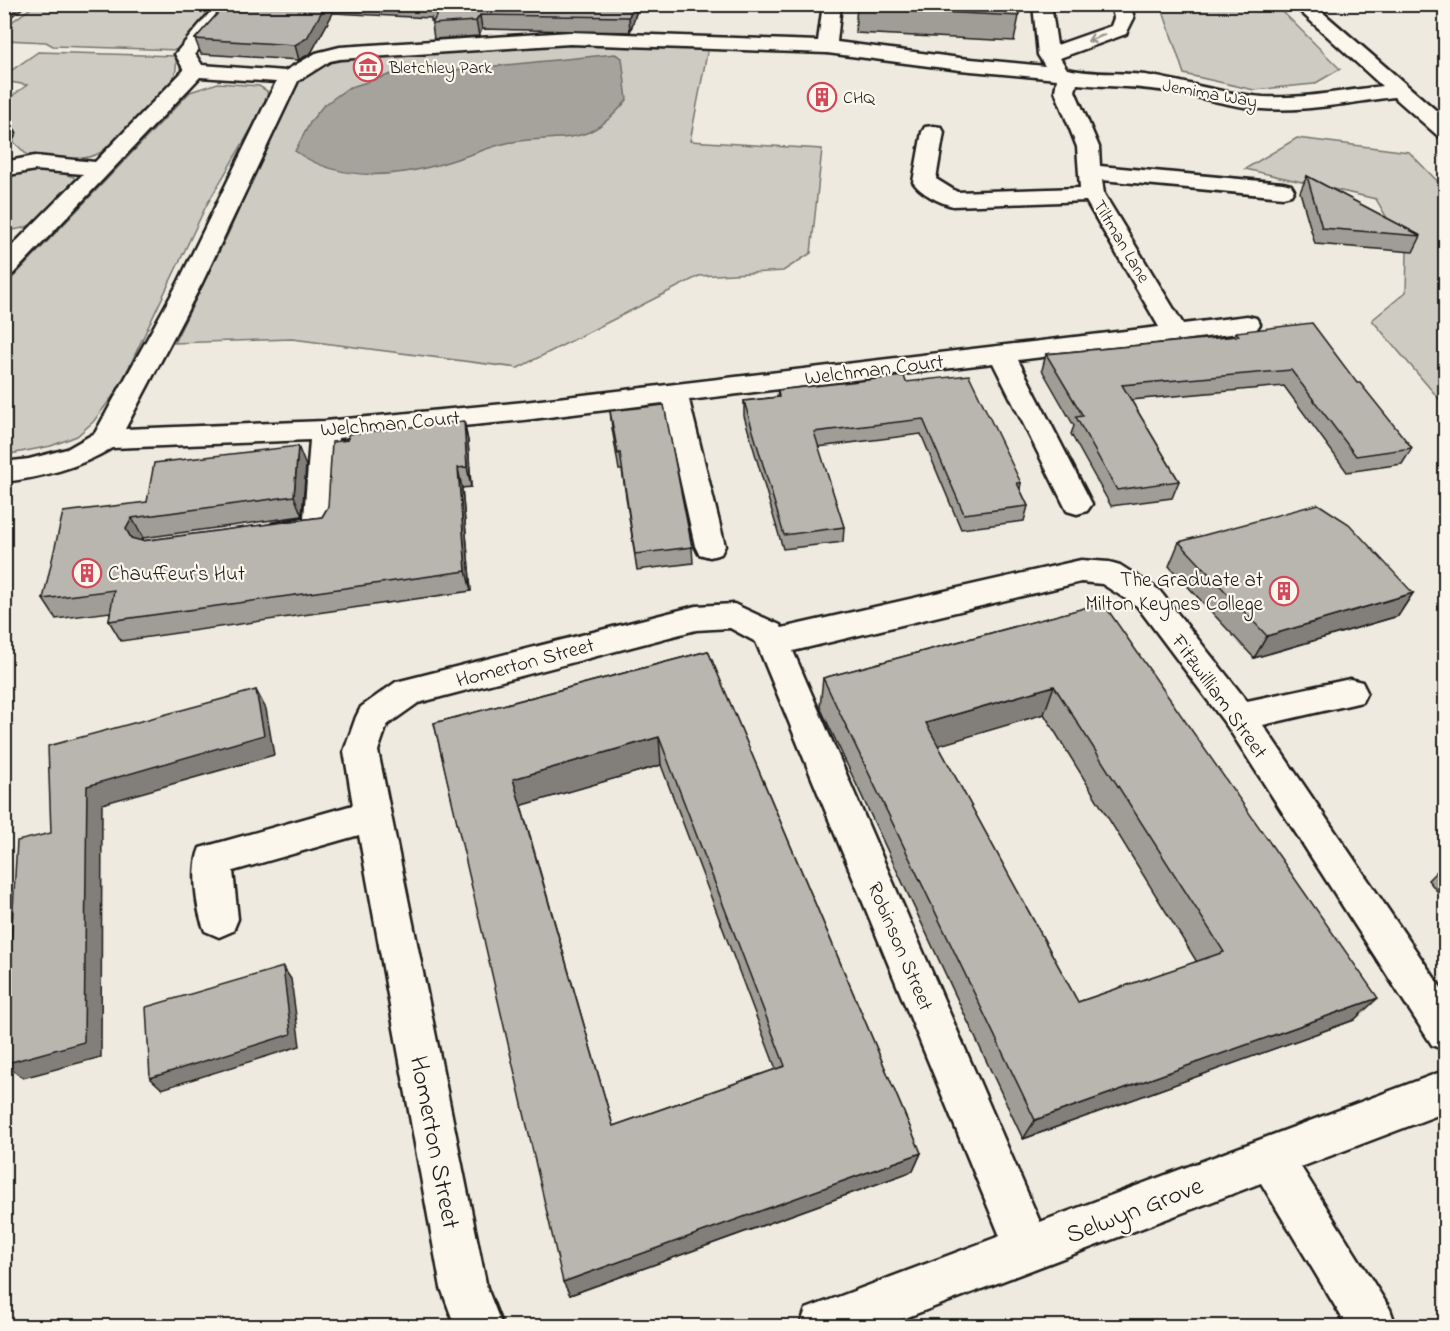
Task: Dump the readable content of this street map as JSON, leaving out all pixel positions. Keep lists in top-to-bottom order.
{
  "streets": {
    "street": [
      "Jemima Way",
      "Tiltman Lane",
      "Welchman Court",
      "Homerton Street",
      "Fitzwilliam Street",
      "Robinson Street",
      "Selwyn Grove"
    ]
  },
  "crossings": [
    ["Jemima Way", "Tiltman Lane"],
    ["Tiltman Lane", "Welchman Court"],
    ["Homerton Street", "Fitzwilliam Street"],
    ["Homerton Street", "Robinson Street"],
    ["Fitzwilliam Street", "Robinson Street"],
    ["Robinson Street", "Selwyn Grove"]
  ],
  "places": {
    "museum": ["Bletchley Park"],
    "building": ["CHQ", "Chauffeur's Hut", "The Graduate at Milton Keynes College"]
  }
}
